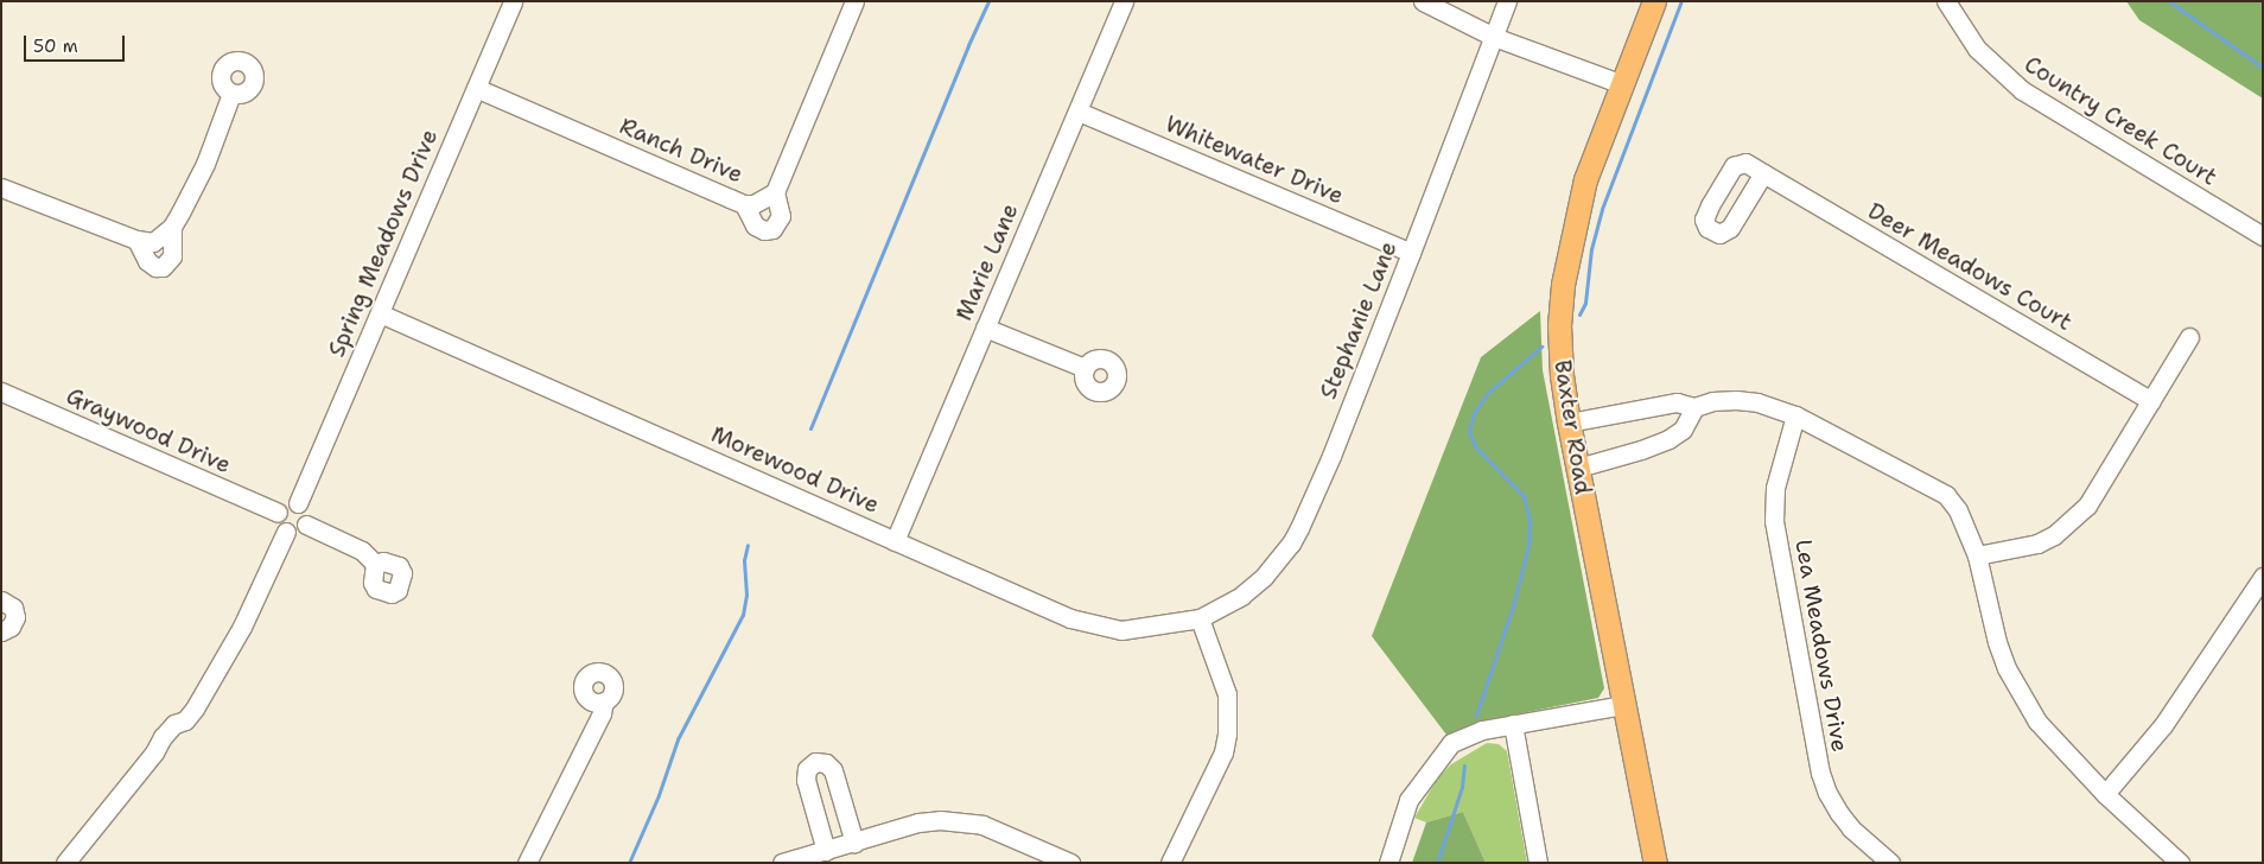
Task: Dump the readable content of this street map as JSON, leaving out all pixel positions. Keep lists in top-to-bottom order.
{
  "streets": {
    "main road": ["Baxter Road"],
    "street": [
      "Country Creek Court",
      "Ranch Drive",
      "Whitewater Drive",
      "Spring Meadows Drive",
      "Marie Lane",
      "Deer Meadows Court",
      "Stephanie Lane",
      "Graywood Drive",
      "Morewood Drive",
      "Lea Meadows Drive"
    ]
  },
  "crossings": [
    ["Ranch Drive", "Spring Meadows Drive"],
    ["Whitewater Drive", "Marie Lane"],
    ["Whitewater Drive", "Stephanie Lane"],
    ["Spring Meadows Drive", "Graywood Drive"],
    ["Spring Meadows Drive", "Morewood Drive"],
    ["Marie Lane", "Morewood Drive"],
    ["Stephanie Lane", "Morewood Drive"]
  ],
  "scale_bar": "50 m"
}
